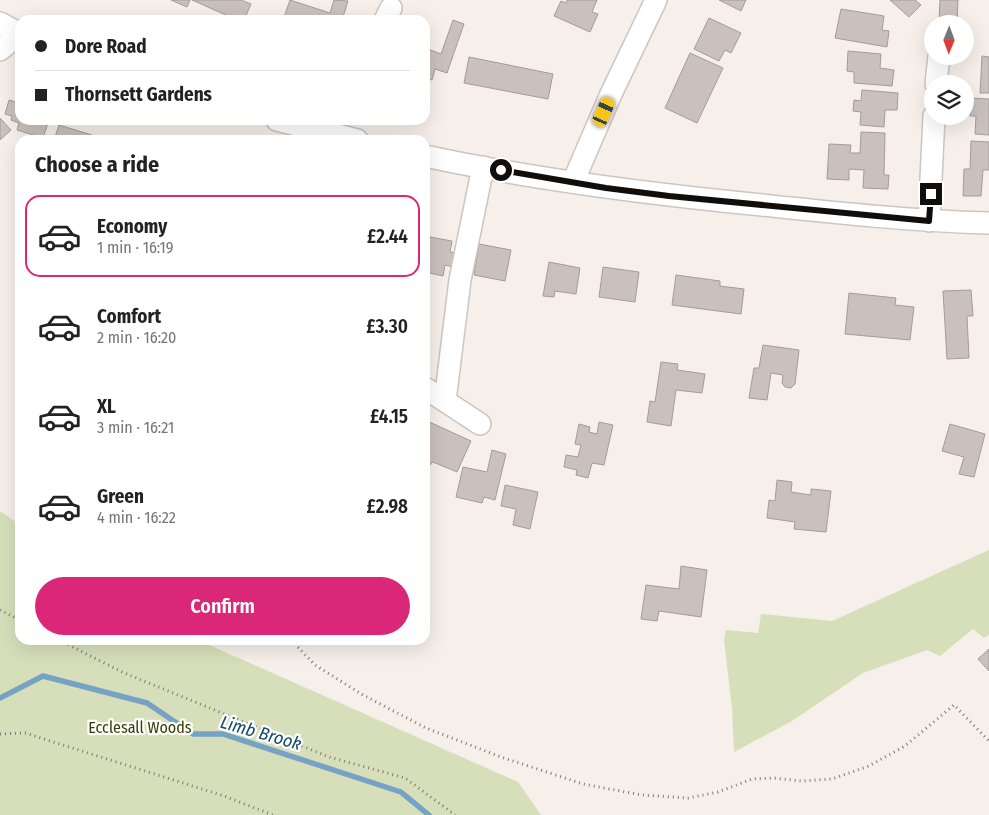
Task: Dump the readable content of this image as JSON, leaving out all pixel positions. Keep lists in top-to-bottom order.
{
  "water": ["Limb Brook"],
  "parks": ["Ecclesall Woods"],
  "north": "bottom",
  "page": {
    "banner": ["Dore Road", "Thornsett Gardens"],
    "heading": "Choose a ride",
    "list": [
      {
        "name": "Economy",
        "note": "1 min · 16:19",
        "value": "£2.44"
      },
      {
        "name": "Comfort",
        "note": "2 min · 16:20",
        "value": "£3.30"
      },
      {
        "name": "XL",
        "note": "3 min · 16:21",
        "value": "£4.15"
      },
      {
        "name": "Green",
        "note": "4 min · 16:22",
        "value": "£2.98"
      }
    ],
    "buttons": "Confirm"
  }
}
